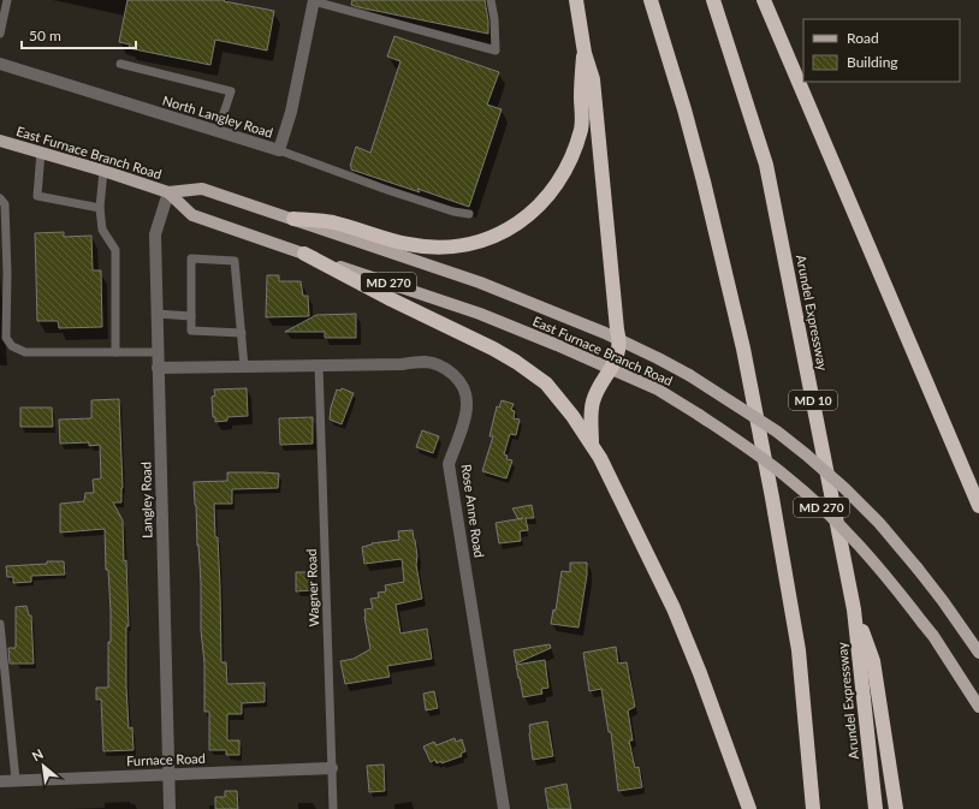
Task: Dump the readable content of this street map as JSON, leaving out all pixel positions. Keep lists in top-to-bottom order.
{
  "streets": {
    "highway": ["Arundel Expressway", "MD 10"],
    "main road": ["East Furnace Branch Road", "MD 270"],
    "street": [
      "North Langley Road",
      "Langley Road",
      "Rose Anne Road",
      "Furnace Road"
    ],
    "lane": ["Wagner Road"]
  },
  "crossings": [
    ["East Furnace Branch Road", "Langley Road"],
    ["Langley Road", "Rose Anne Road"],
    ["Langley Road", "Furnace Road"],
    ["Rose Anne Road", "Wagner Road"],
    ["Wagner Road", "Furnace Road"]
  ],
  "legend": ["Road", "Building"],
  "scale_bar": "50 m",
  "north": "top left"
}
